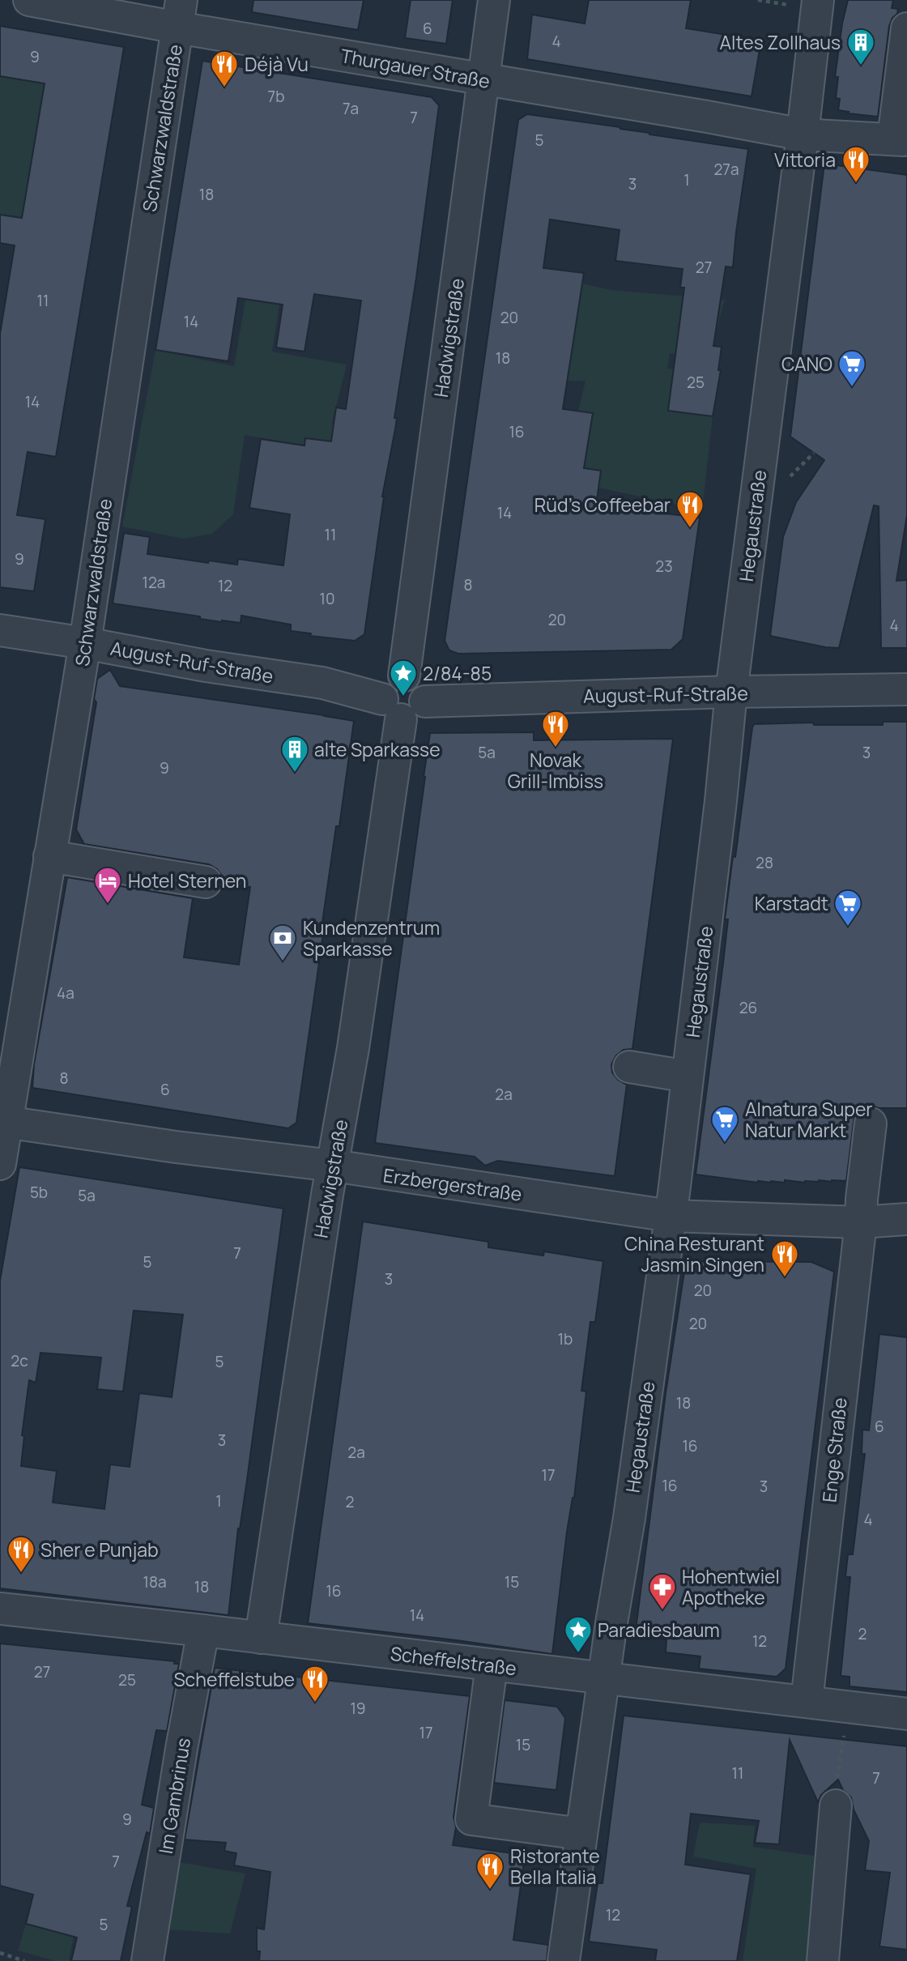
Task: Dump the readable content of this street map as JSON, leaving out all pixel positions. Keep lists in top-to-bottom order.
{
  "streets": {
    "street": [
      "Thurgauer Straße",
      "Schwarzwaldstraße",
      "Hadwigstraße",
      "Hegaustraße",
      "August-Ruf-Straße",
      "Erzbergerstraße",
      "Enge Straße",
      "Scheffelstraße",
      "Im Gambrinus"
    ]
  },
  "crossings": [
    ["Thurgauer Straße", "Schwarzwaldstraße"],
    ["Thurgauer Straße", "Hadwigstraße"],
    ["Thurgauer Straße", "Hegaustraße"],
    ["Schwarzwaldstraße", "August-Ruf-Straße"],
    ["Schwarzwaldstraße", "Erzbergerstraße"],
    ["Hadwigstraße", "August-Ruf-Straße"],
    ["Hadwigstraße", "Erzbergerstraße"],
    ["Hadwigstraße", "Scheffelstraße"],
    ["Hegaustraße", "August-Ruf-Straße"],
    ["Hegaustraße", "Erzbergerstraße"],
    ["Hegaustraße", "Scheffelstraße"],
    ["Erzbergerstraße", "Enge Straße"],
    ["Enge Straße", "Scheffelstraße"],
    ["Scheffelstraße", "Im Gambrinus"]
  ],
  "places": {
    "building": ["Altes Zollhaus", "alte Sparkasse"],
    "restaurant": [
      "Déjà Vu",
      "Vittoria",
      "Rüd’s Coffeebar",
      "Novak Grill-Imbiss",
      "China Resturant Jasmin Singen",
      "Sher e Punjab",
      "Scheffelstube",
      "Ristorante Bella Italia"
    ],
    "supermarket": ["CANO", "Karstadt", "Alnatura Super Natur Markt"],
    "place": ["2/84-85", "Paradiesbaum"],
    "hotel": ["Hotel Sternen"],
    "bank": ["Kundenzentrum Sparkasse"],
    "pharmacy": ["Hohentwiel Apotheke"]
  },
  "house_numbers": [
    "6",
    "4",
    "9",
    "7b",
    "7a",
    "7",
    "5",
    "27a",
    "1",
    "3",
    "18",
    "27",
    "11",
    "20",
    "14",
    "18",
    "25",
    "14",
    "16",
    "14",
    "11",
    "9",
    "23",
    "12a",
    "8",
    "12",
    "10",
    "20",
    "4",
    "5a",
    "3",
    "9",
    "28",
    "4a",
    "26",
    "8",
    "6",
    "2a",
    "5b",
    "5a",
    "7",
    "5",
    "3",
    "20",
    "20",
    "1b",
    "2c",
    "5",
    "18",
    "6",
    "3",
    "16",
    "2a",
    "17",
    "16",
    "3",
    "1",
    "2",
    "4",
    "18a",
    "15",
    "18",
    "16",
    "14",
    "2",
    "12",
    "27",
    "25",
    "19",
    "17",
    "15",
    "11",
    "7",
    "9",
    "7",
    "12",
    "5"
  ]
}
